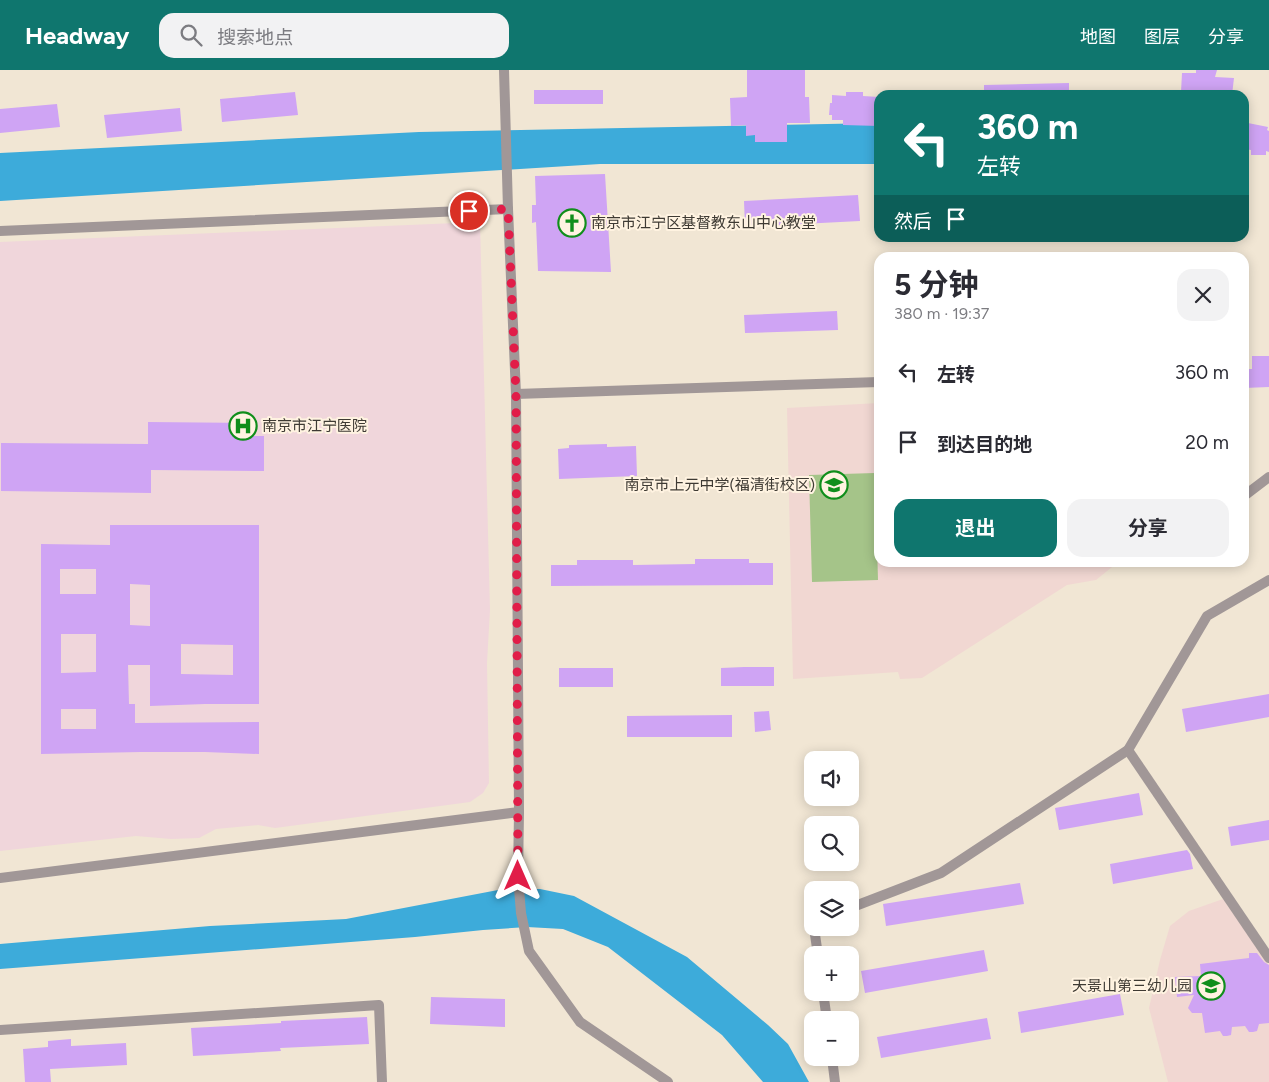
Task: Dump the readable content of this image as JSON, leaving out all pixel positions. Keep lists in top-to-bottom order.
{
  "places": {
    "church": ["南京市江宁区基督教东山中心教堂"],
    "hospital": ["南京市江宁医院"],
    "school or university": ["南京市上元中学(福清街校区)", "天景山第三幼儿园"]
  },
  "page": {
    "header": "Headway",
    "search": "搜索地点",
    "nav": ["地图", "图层", "分享"],
    "turn": ["360 m", "左转"],
    "then": "然后",
    "heading": ["5 分钟", "380 m · 19:37"],
    "list": [
      {
        "name": "左转",
        "value": "360 m"
      },
      {
        "name": "到达目的地",
        "value": "20 m"
      }
    ],
    "buttons": ["退出", "分享"],
    "map_buttons": ["+", "−"]
  }
}
